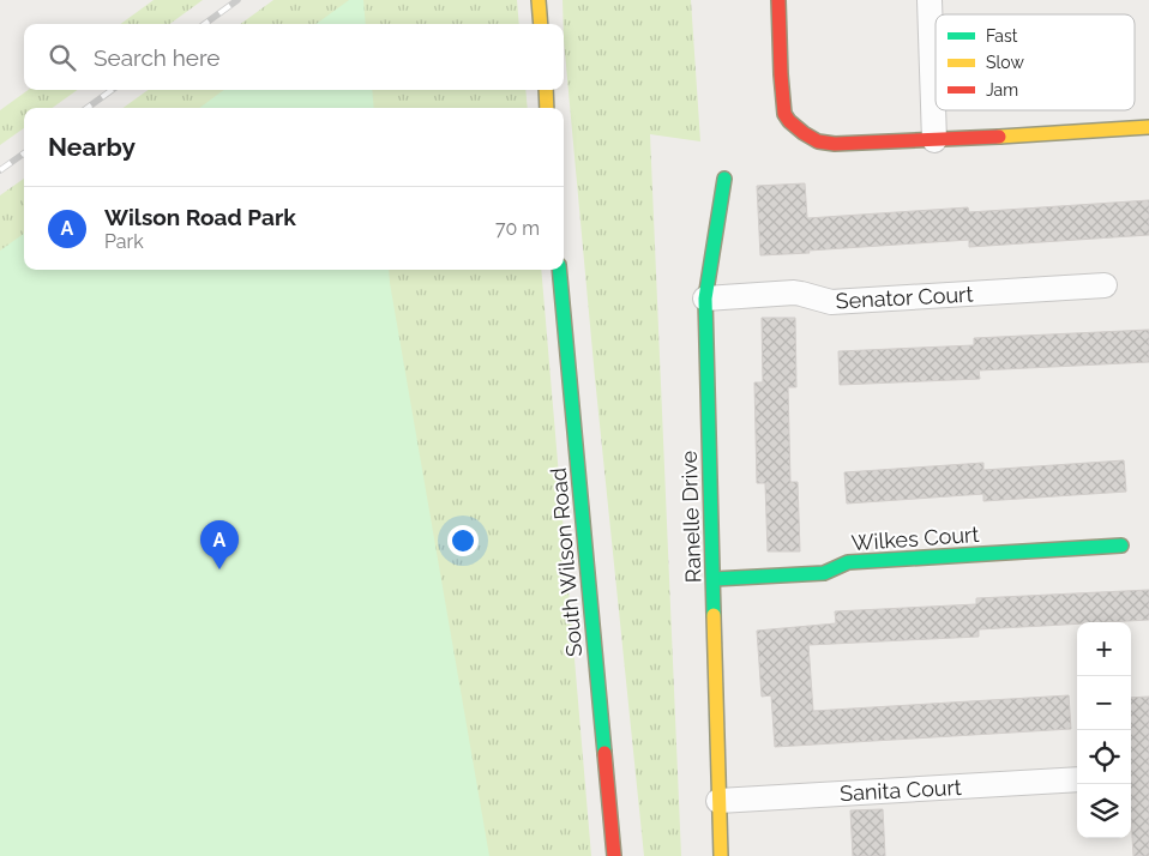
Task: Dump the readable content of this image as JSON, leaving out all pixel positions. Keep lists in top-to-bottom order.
{
  "streets": {
    "street": [
      "Senator Court",
      "Ranelle Drive",
      "Wilkes Court",
      "South Wilson Road",
      "Sanita Court"
    ]
  },
  "crossings": [
    ["Senator Court", "Ranelle Drive"],
    ["Ranelle Drive", "Wilkes Court"],
    ["Ranelle Drive", "Sanita Court"]
  ],
  "legend": ["Fast", "Slow", "Jam"],
  "page": {
    "search": "Search here",
    "heading": "Nearby",
    "list": [
      {
        "mark": "A",
        "name": "Wilson Road Park",
        "note": "Park",
        "value": "70 m"
      }
    ],
    "pins": "A",
    "map_buttons": ["+", "−"]
  }
}
